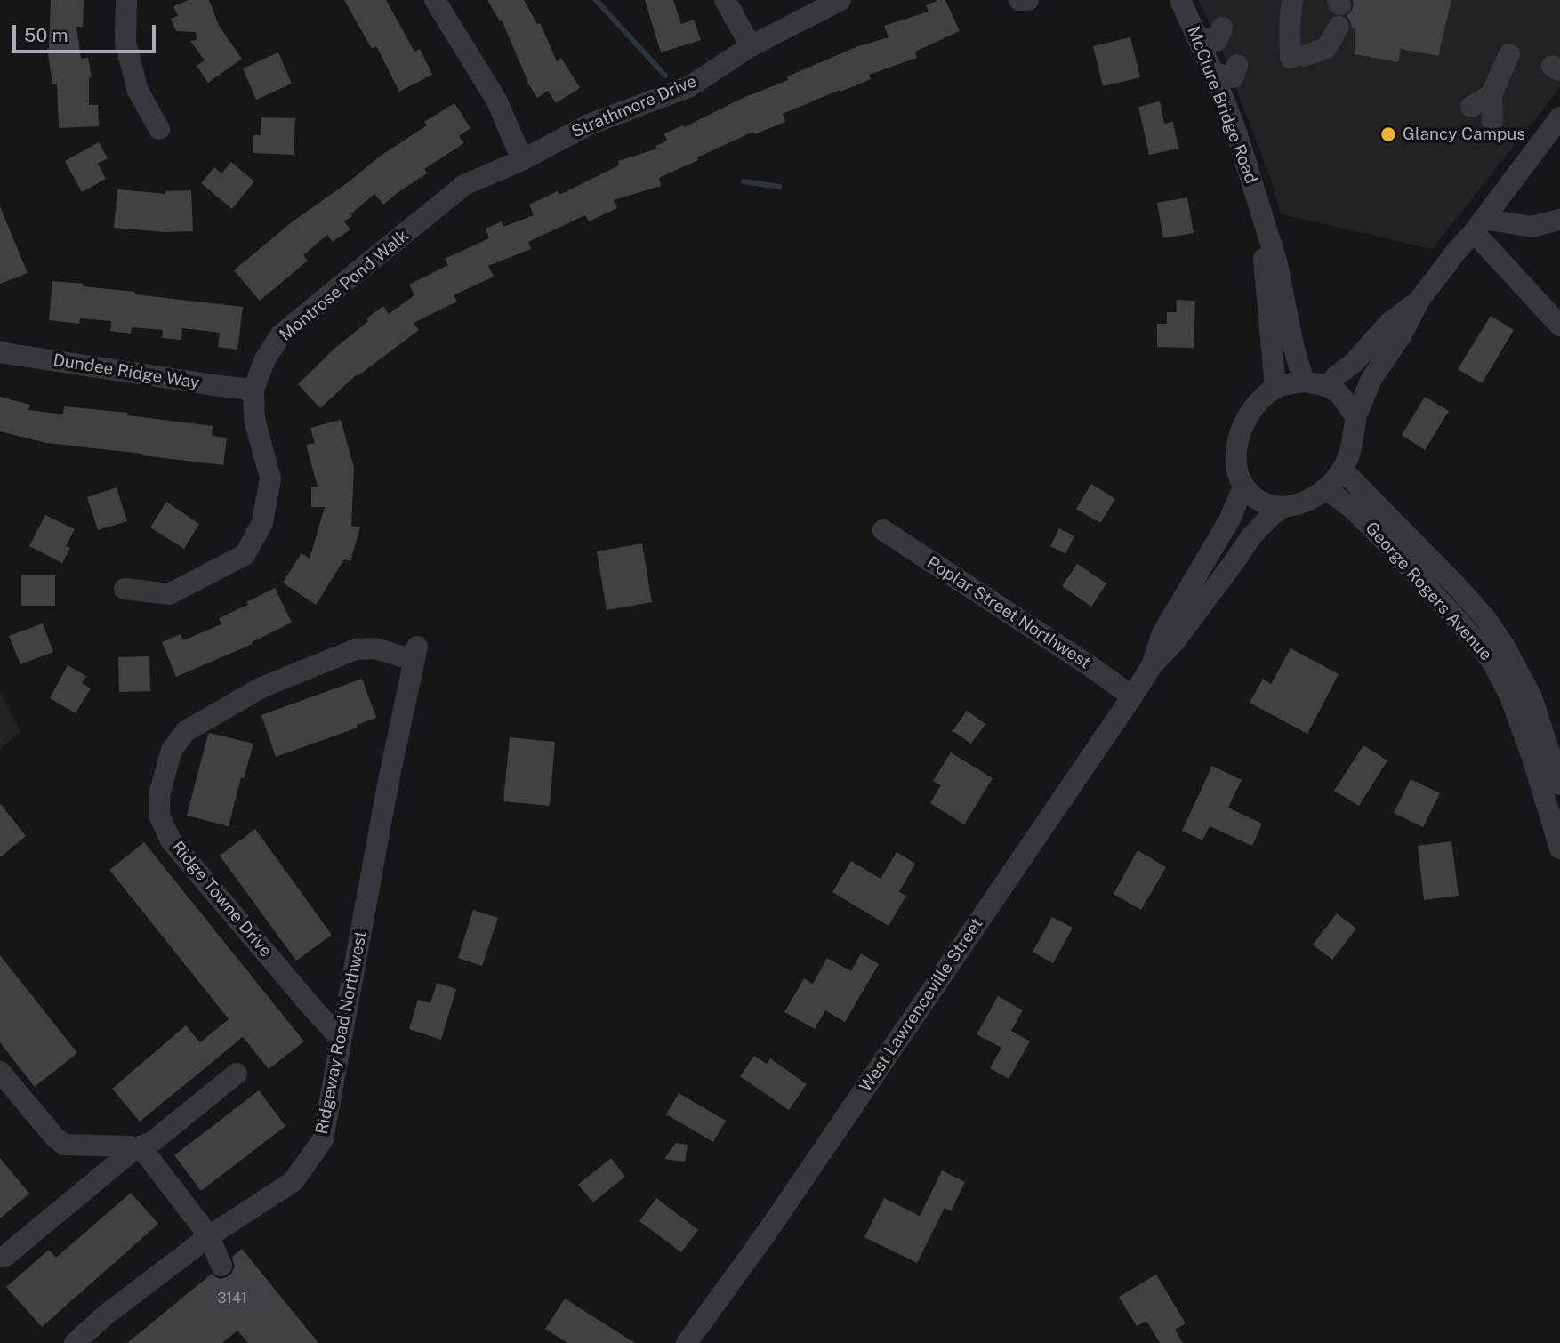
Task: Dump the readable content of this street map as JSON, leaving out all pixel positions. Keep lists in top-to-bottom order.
{
  "streets": {
    "street": [
      "McClure Bridge Road",
      "Strathmore Drive",
      "Montrose Pond Walk",
      "Dundee Ridge Way",
      "George Rogers Avenue",
      "Poplar Street Northwest",
      "Ridge Towne Drive",
      "West Lawrenceville Street",
      "Ridgeway Road Northwest"
    ]
  },
  "crossings": [
    ["McClure Bridge Road", "George Rogers Avenue"],
    ["McClure Bridge Road", "West Lawrenceville Street"],
    ["Strathmore Drive", "Montrose Pond Walk"],
    ["Montrose Pond Walk", "Dundee Ridge Way"],
    ["George Rogers Avenue", "West Lawrenceville Street"],
    ["Poplar Street Northwest", "West Lawrenceville Street"],
    ["Ridge Towne Drive", "Ridgeway Road Northwest"]
  ],
  "places": ["Glancy Campus"],
  "house_numbers": ["3141"],
  "scale_bar": "50 m"
}
